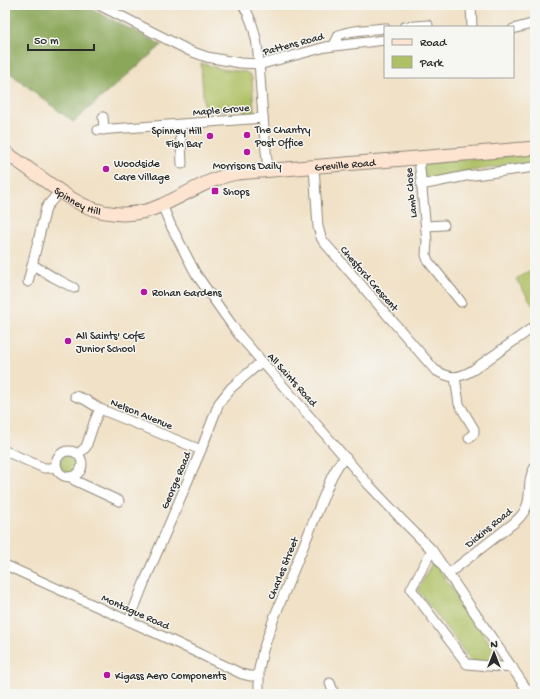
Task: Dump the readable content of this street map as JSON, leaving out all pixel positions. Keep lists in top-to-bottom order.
{
  "streets": {
    "street": [
      "Pattens Road",
      "Maple Grove",
      "Greville Road",
      "Lamb Close",
      "Spinney Hill",
      "Chesford Crescent",
      "All Saints Road",
      "Nelson Avenue",
      "George Road",
      "Dickins Road",
      "Charles Street",
      "Montague Road"
    ]
  },
  "crossings": [
    ["Greville Road", "Lamb Close"],
    ["Greville Road", "Spinney Hill"],
    ["Greville Road", "Chesford Crescent"],
    ["Greville Road", "All Saints Road"],
    ["Spinney Hill", "All Saints Road"],
    ["All Saints Road", "George Road"],
    ["All Saints Road", "Dickins Road"],
    ["All Saints Road", "Charles Street"],
    ["Nelson Avenue", "George Road"],
    ["George Road", "Montague Road"],
    ["Charles Street", "Montague Road"]
  ],
  "places": {
    "other": [
      "The Chantry Post Office",
      "Spinney Hill Fish Bar",
      "Morrisons Daily",
      "Woodside Care Village",
      "Rohan Gardens",
      "All Saints' CofE Junior School",
      "Kigass Aero Components"
    ],
    "transit": ["Shops"]
  },
  "legend": ["Road", "Park"],
  "scale_bar": "50 m",
  "north": "top"
}
